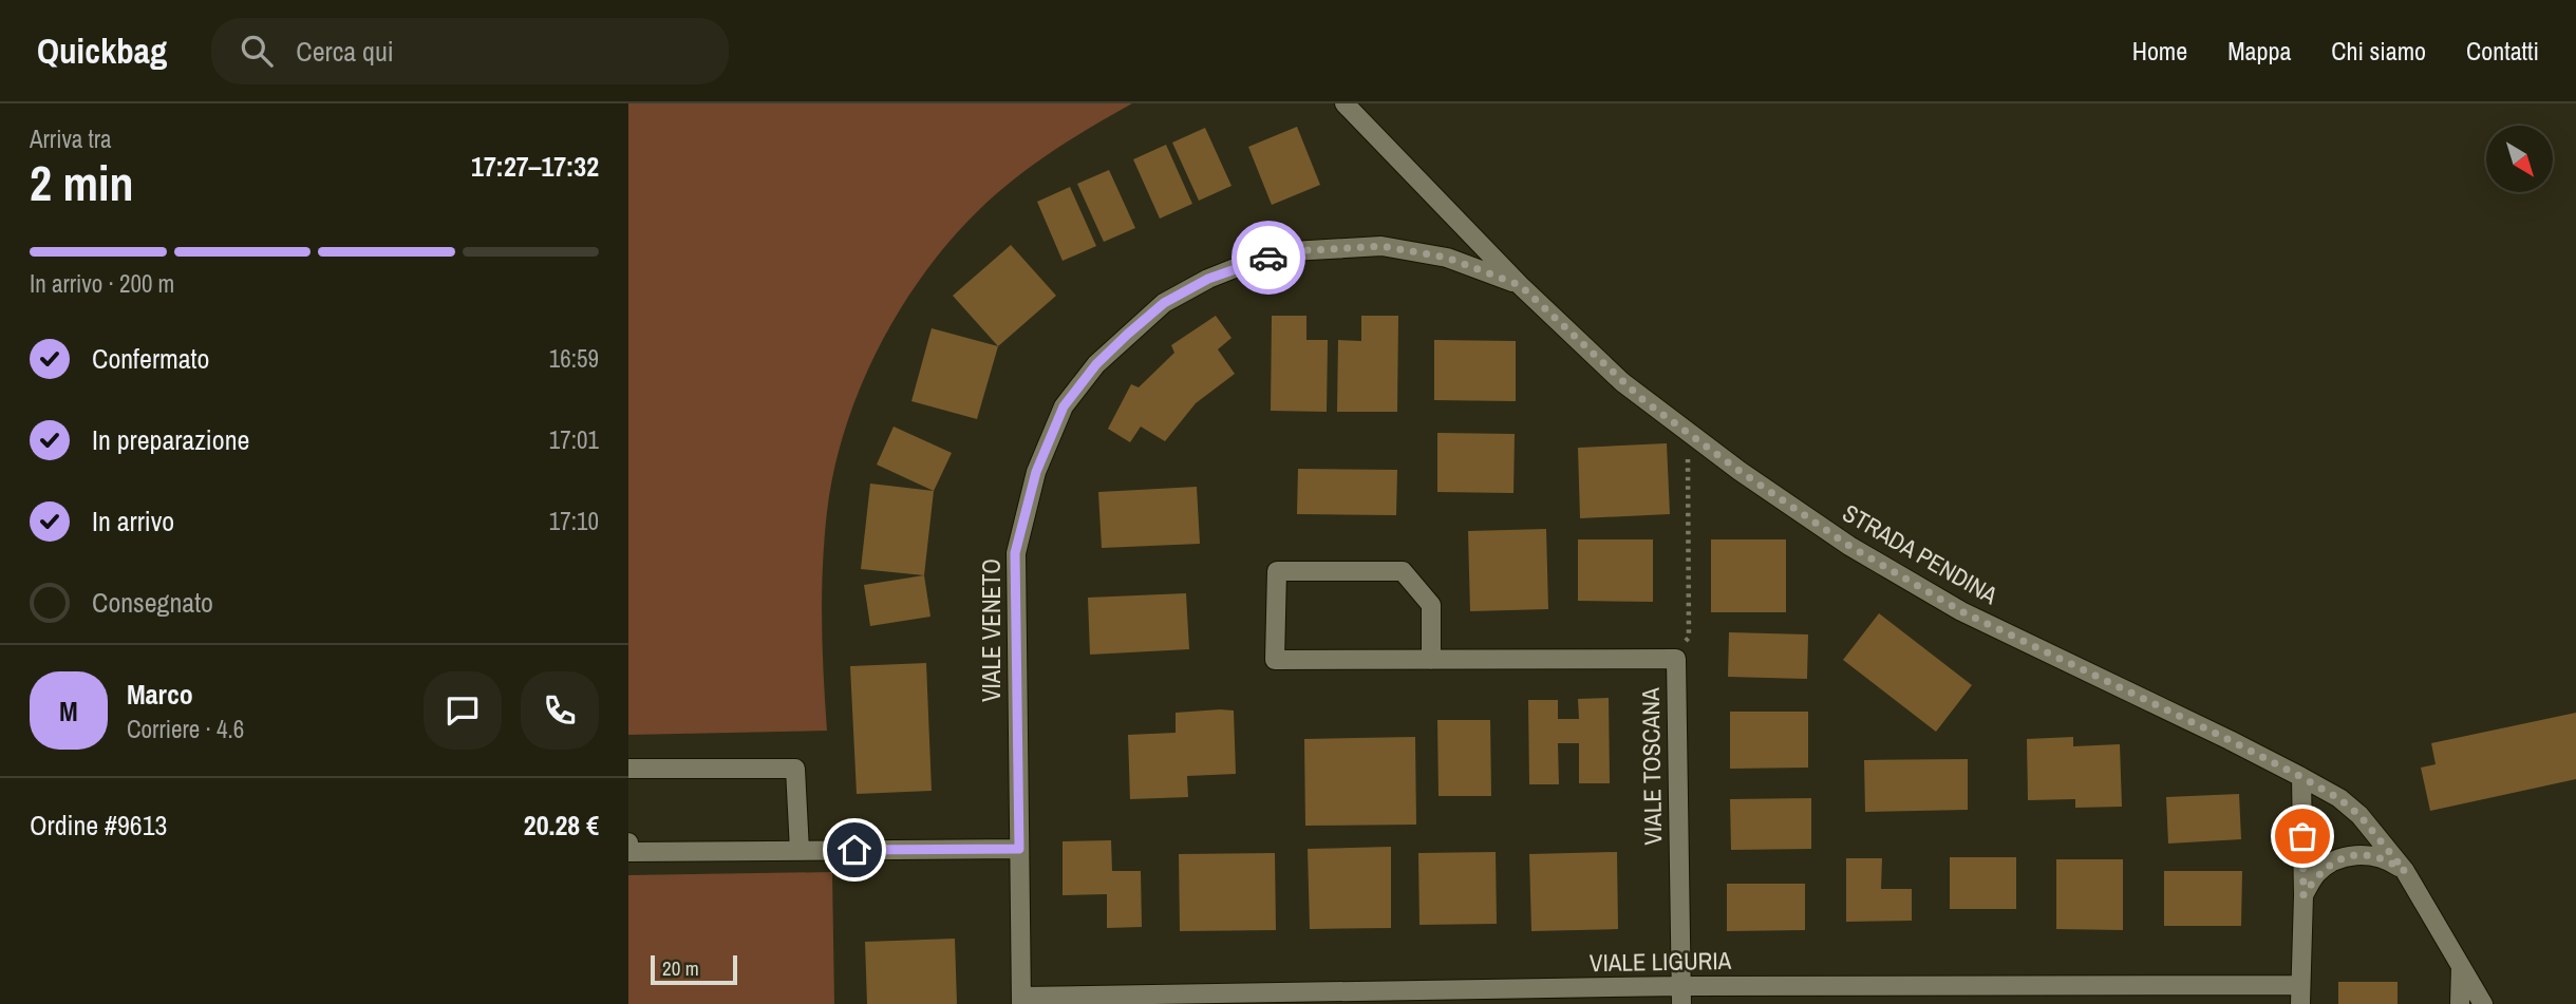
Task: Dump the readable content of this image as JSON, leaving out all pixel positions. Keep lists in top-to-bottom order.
{
  "streets": {
    "street": [
      "STRADA PENDINA",
      "VIALE VENETO",
      "VIALE TOSCANA",
      "VIALE LIGURIA"
    ]
  },
  "crossings": [
    ["STRADA PENDINA", "VIALE VENETO"],
    ["VIALE VENETO", "VIALE LIGURIA"],
    ["VIALE TOSCANA", "VIALE LIGURIA"]
  ],
  "scale_bar": "20 m",
  "north": "bottom right",
  "page": {
    "header": "Quickbag",
    "search": "Cerca qui",
    "nav": [
      "Home",
      "Mappa",
      "Chi siamo",
      "Contatti"
    ],
    "heading": ["2 min", "Arriva tra", "17:27–17:32"],
    "panel": [
      "Marco",
      "Corriere · 4.6",
      "Ordine #9613",
      "20.28 €"
    ],
    "bar": "In arrivo · 200 m",
    "list": [
      ["Confermato", "16:59"],
      ["In preparazione", "17:01"],
      ["In arrivo", "17:10"],
      "Consegnato"
    ],
    "round": "M",
    "scale": "20 m"
  }
}
